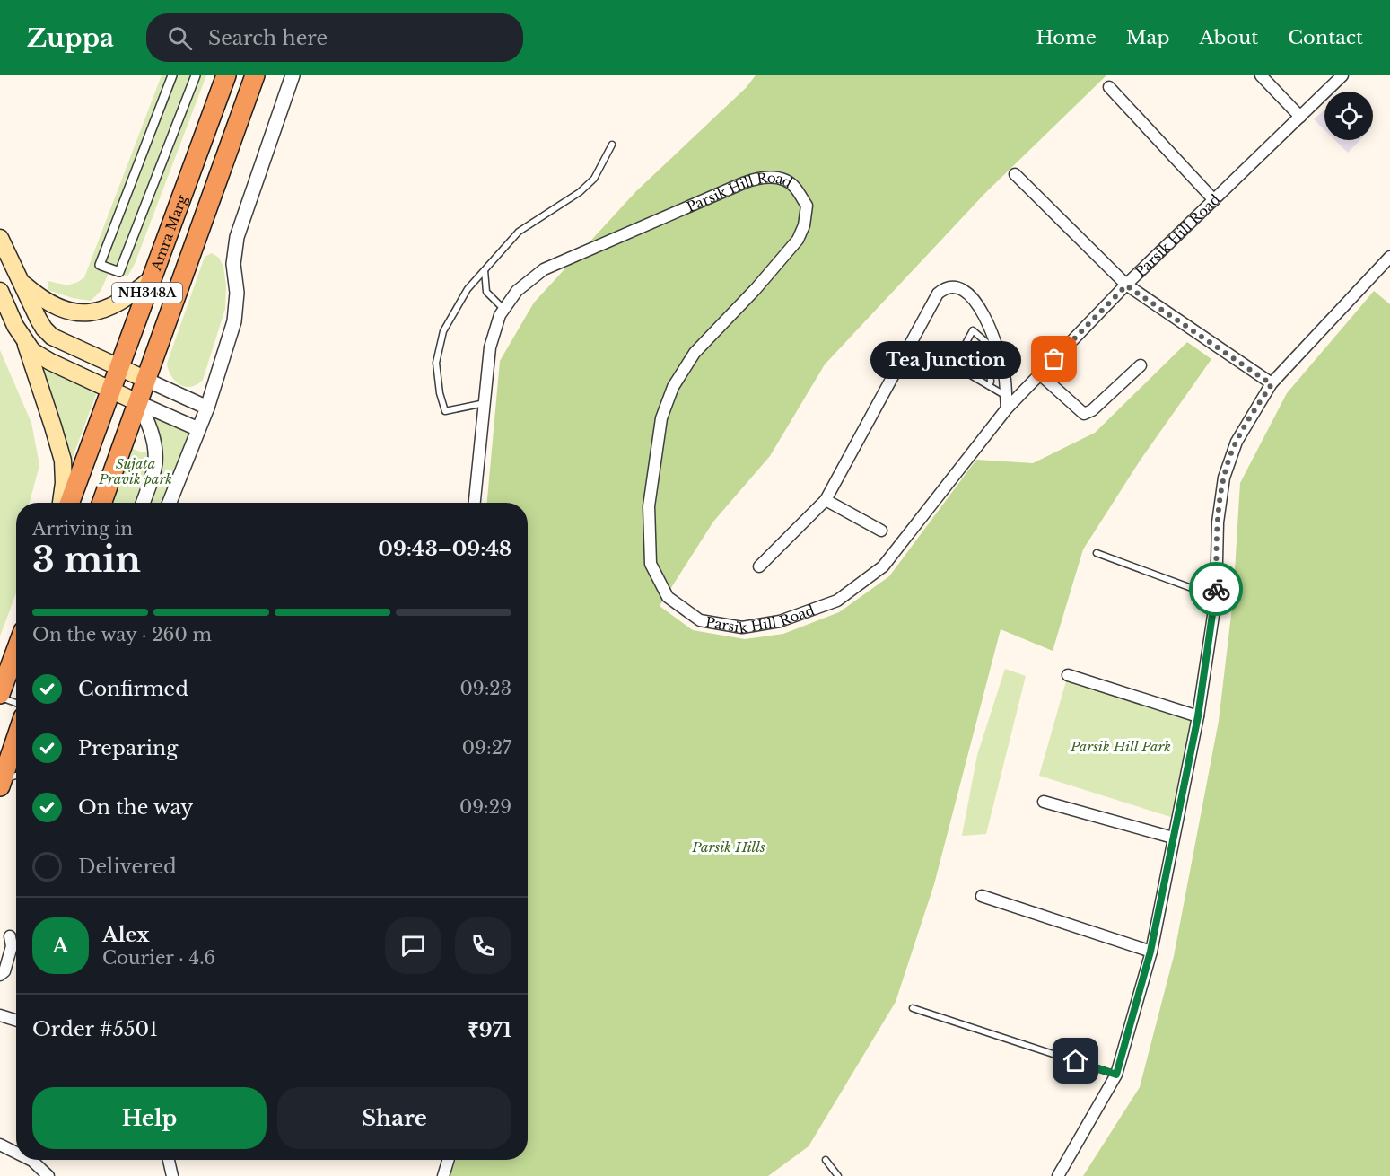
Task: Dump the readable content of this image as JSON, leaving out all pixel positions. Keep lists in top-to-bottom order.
{
  "streets": {
    "highway": ["Amra Marg", "NH348A"],
    "street": ["Parsik Hill Road"]
  },
  "parks": ["Sujata Pravik park", "Parsik Hill Park", "Parsik Hills"],
  "places": ["Tea Junction"],
  "page": {
    "header": "Zuppa",
    "search": "Search here",
    "nav": [
      "Home",
      "Map",
      "About",
      "Contact"
    ],
    "bubble": "Tea Junction",
    "heading": ["3 min", "Arriving in", "09:43–09:48"],
    "panel": [
      "Alex",
      "Courier · 4.6",
      "Order #5501",
      "₹971"
    ],
    "bar": "On the way · 260 m",
    "list": [
      ["Confirmed", "09:23"],
      ["Preparing", "09:27"],
      ["On the way", "09:29"],
      "Delivered"
    ],
    "round": "A",
    "buttons": ["Help", "Share"]
  }
}
